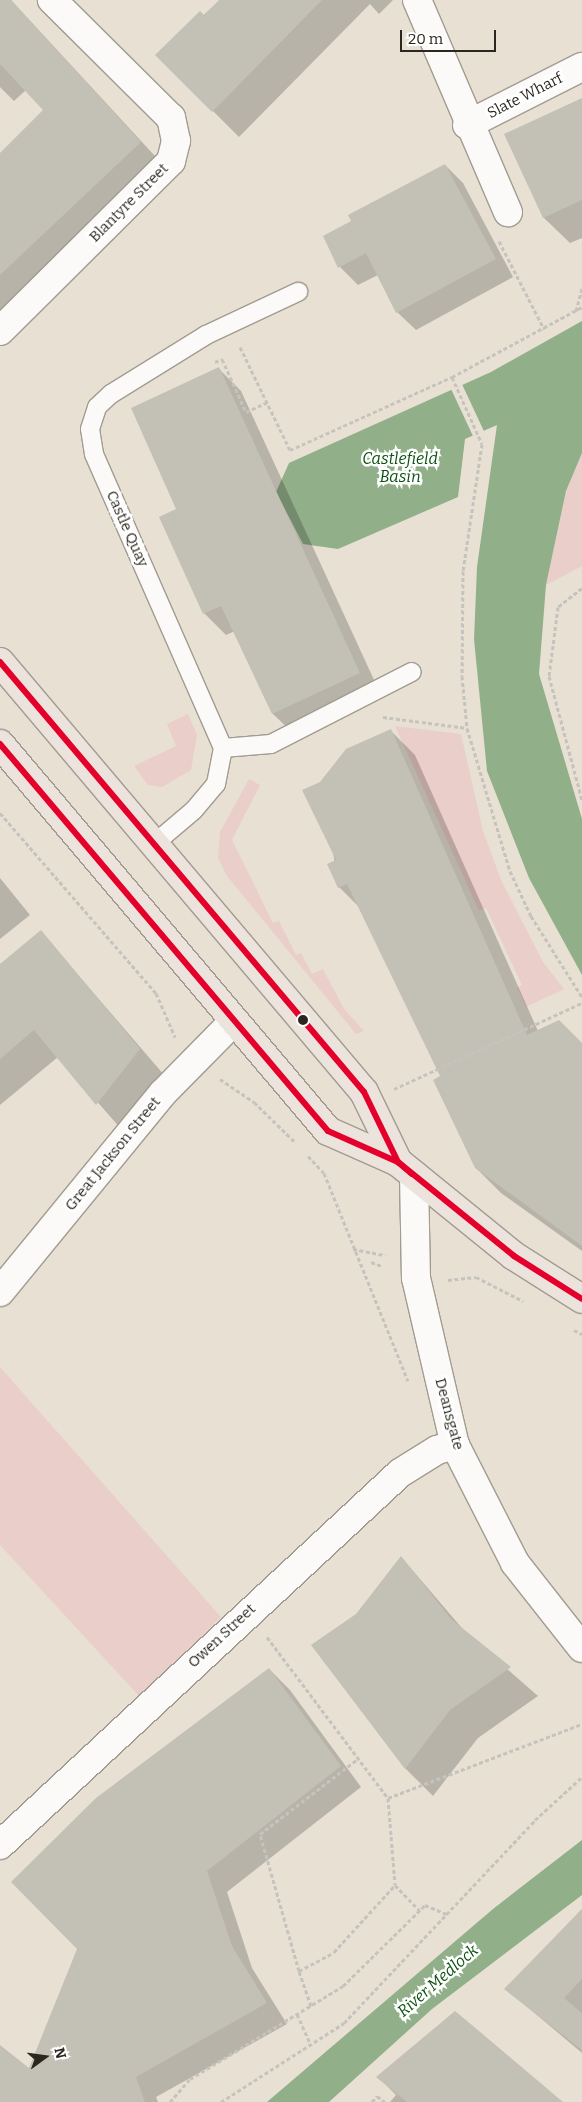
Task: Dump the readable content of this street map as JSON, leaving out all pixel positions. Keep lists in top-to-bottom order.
{
  "streets": {
    "street": [
      "Slate Wharf",
      "Blantyre Street",
      "Great Jackson Street",
      "Deansgate",
      "Owen Street"
    ],
    "lane": ["Castle Quay"]
  },
  "crossings": [
    ["Deansgate", "Owen Street"]
  ],
  "water": ["Castlefield Basin", "River Medlock"],
  "scale_bar": "20 m",
  "north": "right"
}
